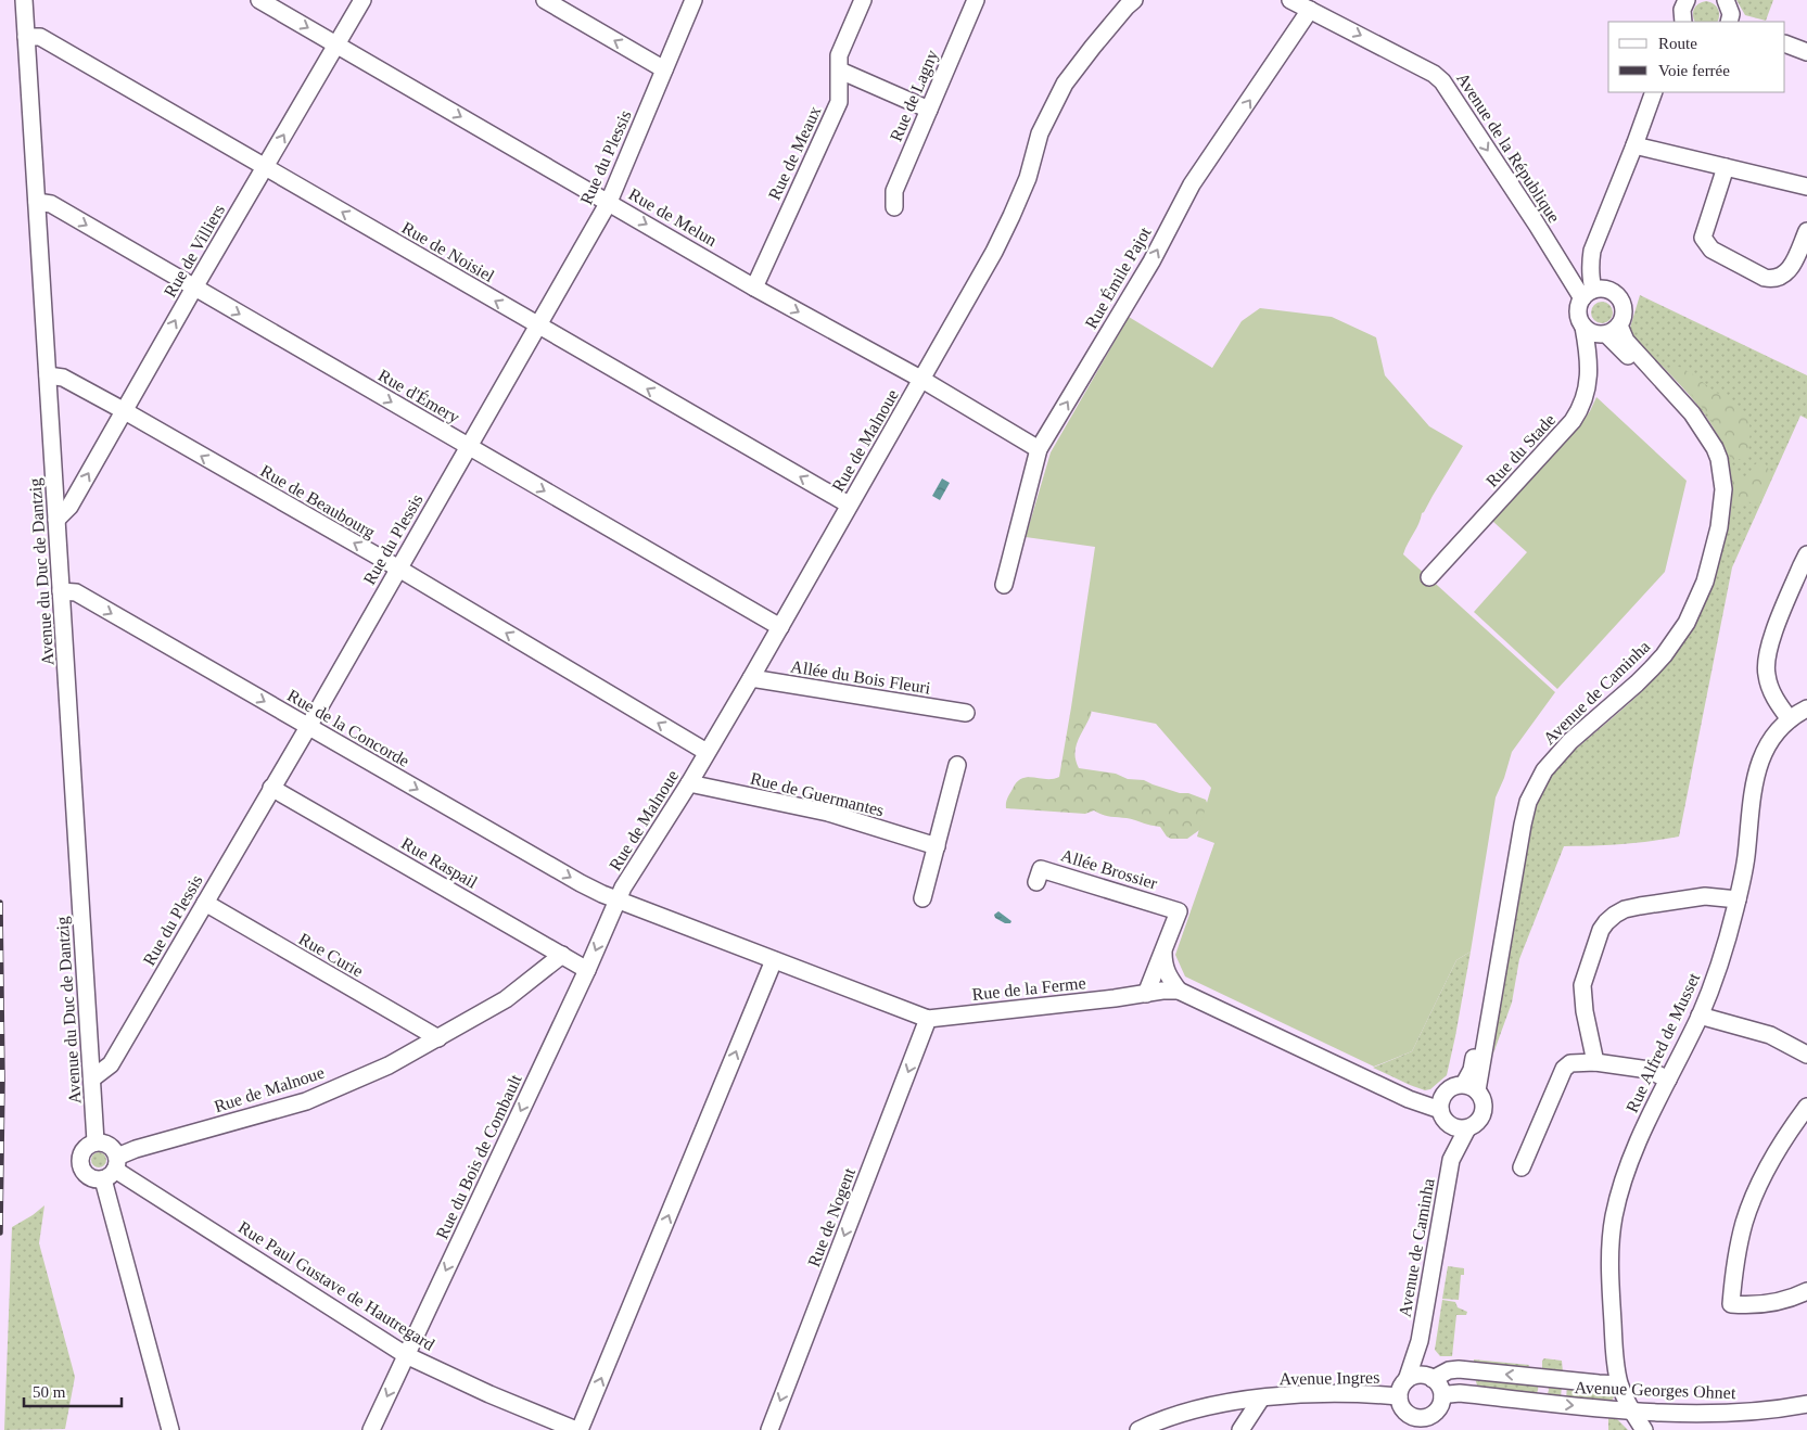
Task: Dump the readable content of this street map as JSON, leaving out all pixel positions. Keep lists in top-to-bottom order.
{
  "streets": {
    "street": [
      "Rue de Lagny",
      "Avenue de la République",
      "Rue de Meaux",
      "Rue du Plessis",
      "Rue de Melun",
      "Rue de Villiers",
      "Rue de Noisiel",
      "Rue Émile Pajot",
      "Rue d'Émery",
      "Rue de Malnoue",
      "Rue du Stade",
      "Rue de Beaubourg",
      "Avenue du Duc de Dantzig",
      "Allée du Bois Fleuri",
      "Avenue de Caminha",
      "Rue de la Concorde",
      "Rue de Guermantes",
      "Rue Raspail",
      "Allée Brossier",
      "Rue Curie",
      "Rue de la Ferme",
      "Rue Alfred de Musset",
      "Rue du Bois de Combault",
      "Rue de Nogent",
      "Rue Paul Gustave de Hautregard",
      "Avenue Ingres",
      "Avenue Georges Ohnet"
    ]
  },
  "crossings": [
    ["Avenue de la République", "Rue Émile Pajot"],
    ["Avenue de la République", "Rue du Stade"],
    ["Avenue de la République", "Avenue de Caminha"],
    ["Rue de Meaux", "Rue de Melun"],
    ["Rue du Plessis", "Rue de Melun"],
    ["Rue du Plessis", "Rue de Noisiel"],
    ["Rue du Plessis", "Rue d'Émery"],
    ["Rue du Plessis", "Rue de Beaubourg"],
    ["Rue du Plessis", "Avenue du Duc de Dantzig"],
    ["Rue du Plessis", "Rue de la Concorde"],
    ["Rue du Plessis", "Rue Raspail"],
    ["Rue du Plessis", "Rue Curie"],
    ["Rue de Melun", "Rue de Villiers"],
    ["Rue de Melun", "Rue Émile Pajot"],
    ["Rue de Melun", "Rue de Malnoue"],
    ["Rue de Villiers", "Rue de Noisiel"],
    ["Rue de Villiers", "Rue d'Émery"],
    ["Rue de Villiers", "Rue de Beaubourg"],
    ["Rue de Villiers", "Avenue du Duc de Dantzig"],
    ["Rue de Noisiel", "Rue de Malnoue"],
    ["Rue de Noisiel", "Avenue du Duc de Dantzig"],
    ["Rue d'Émery", "Rue de Malnoue"],
    ["Rue d'Émery", "Avenue du Duc de Dantzig"],
    ["Rue de Malnoue", "Rue de Beaubourg"],
    ["Rue de Malnoue", "Avenue du Duc de Dantzig"],
    ["Rue de Malnoue", "Allée du Bois Fleuri"],
    ["Rue de Malnoue", "Rue de la Concorde"],
    ["Rue de Malnoue", "Rue de Guermantes"],
    ["Rue de Malnoue", "Rue Raspail"],
    ["Rue de Malnoue", "Rue Curie"],
    ["Rue de Malnoue", "Rue de la Ferme"],
    ["Rue de Malnoue", "Rue du Bois de Combault"],
    ["Rue de Malnoue", "Rue Paul Gustave de Hautregard"],
    ["Rue du Stade", "Avenue de Caminha"],
    ["Rue de Beaubourg", "Avenue du Duc de Dantzig"],
    ["Avenue du Duc de Dantzig", "Rue de la Concorde"],
    ["Avenue du Duc de Dantzig", "Rue Paul Gustave de Hautregard"],
    ["Avenue de Caminha", "Rue de la Ferme"],
    ["Avenue de Caminha", "Avenue Ingres"],
    ["Avenue de Caminha", "Avenue Georges Ohnet"],
    ["Rue de la Concorde", "Rue de la Ferme"],
    ["Rue de la Concorde", "Rue du Bois de Combault"],
    ["Rue Raspail", "Rue du Bois de Combault"],
    ["Rue de la Ferme", "Rue du Bois de Combault"],
    ["Rue de la Ferme", "Rue de Nogent"],
    ["Rue Alfred de Musset", "Avenue Georges Ohnet"],
    ["Rue du Bois de Combault", "Rue Paul Gustave de Hautregard"],
    ["Avenue Ingres", "Avenue Georges Ohnet"]
  ],
  "one_way": [
    "Avenue de la République",
    "Rue de Melun",
    "Rue de Villiers",
    "Rue de Noisiel",
    "Rue Émile Pajot",
    "Rue d'Émery",
    "Rue de Beaubourg",
    "Rue de la Concorde",
    "Rue du Bois de Combault",
    "Rue de Nogent"
  ],
  "legend": ["Route", "Voie ferrée"],
  "scale_bar": "50 m"
}
